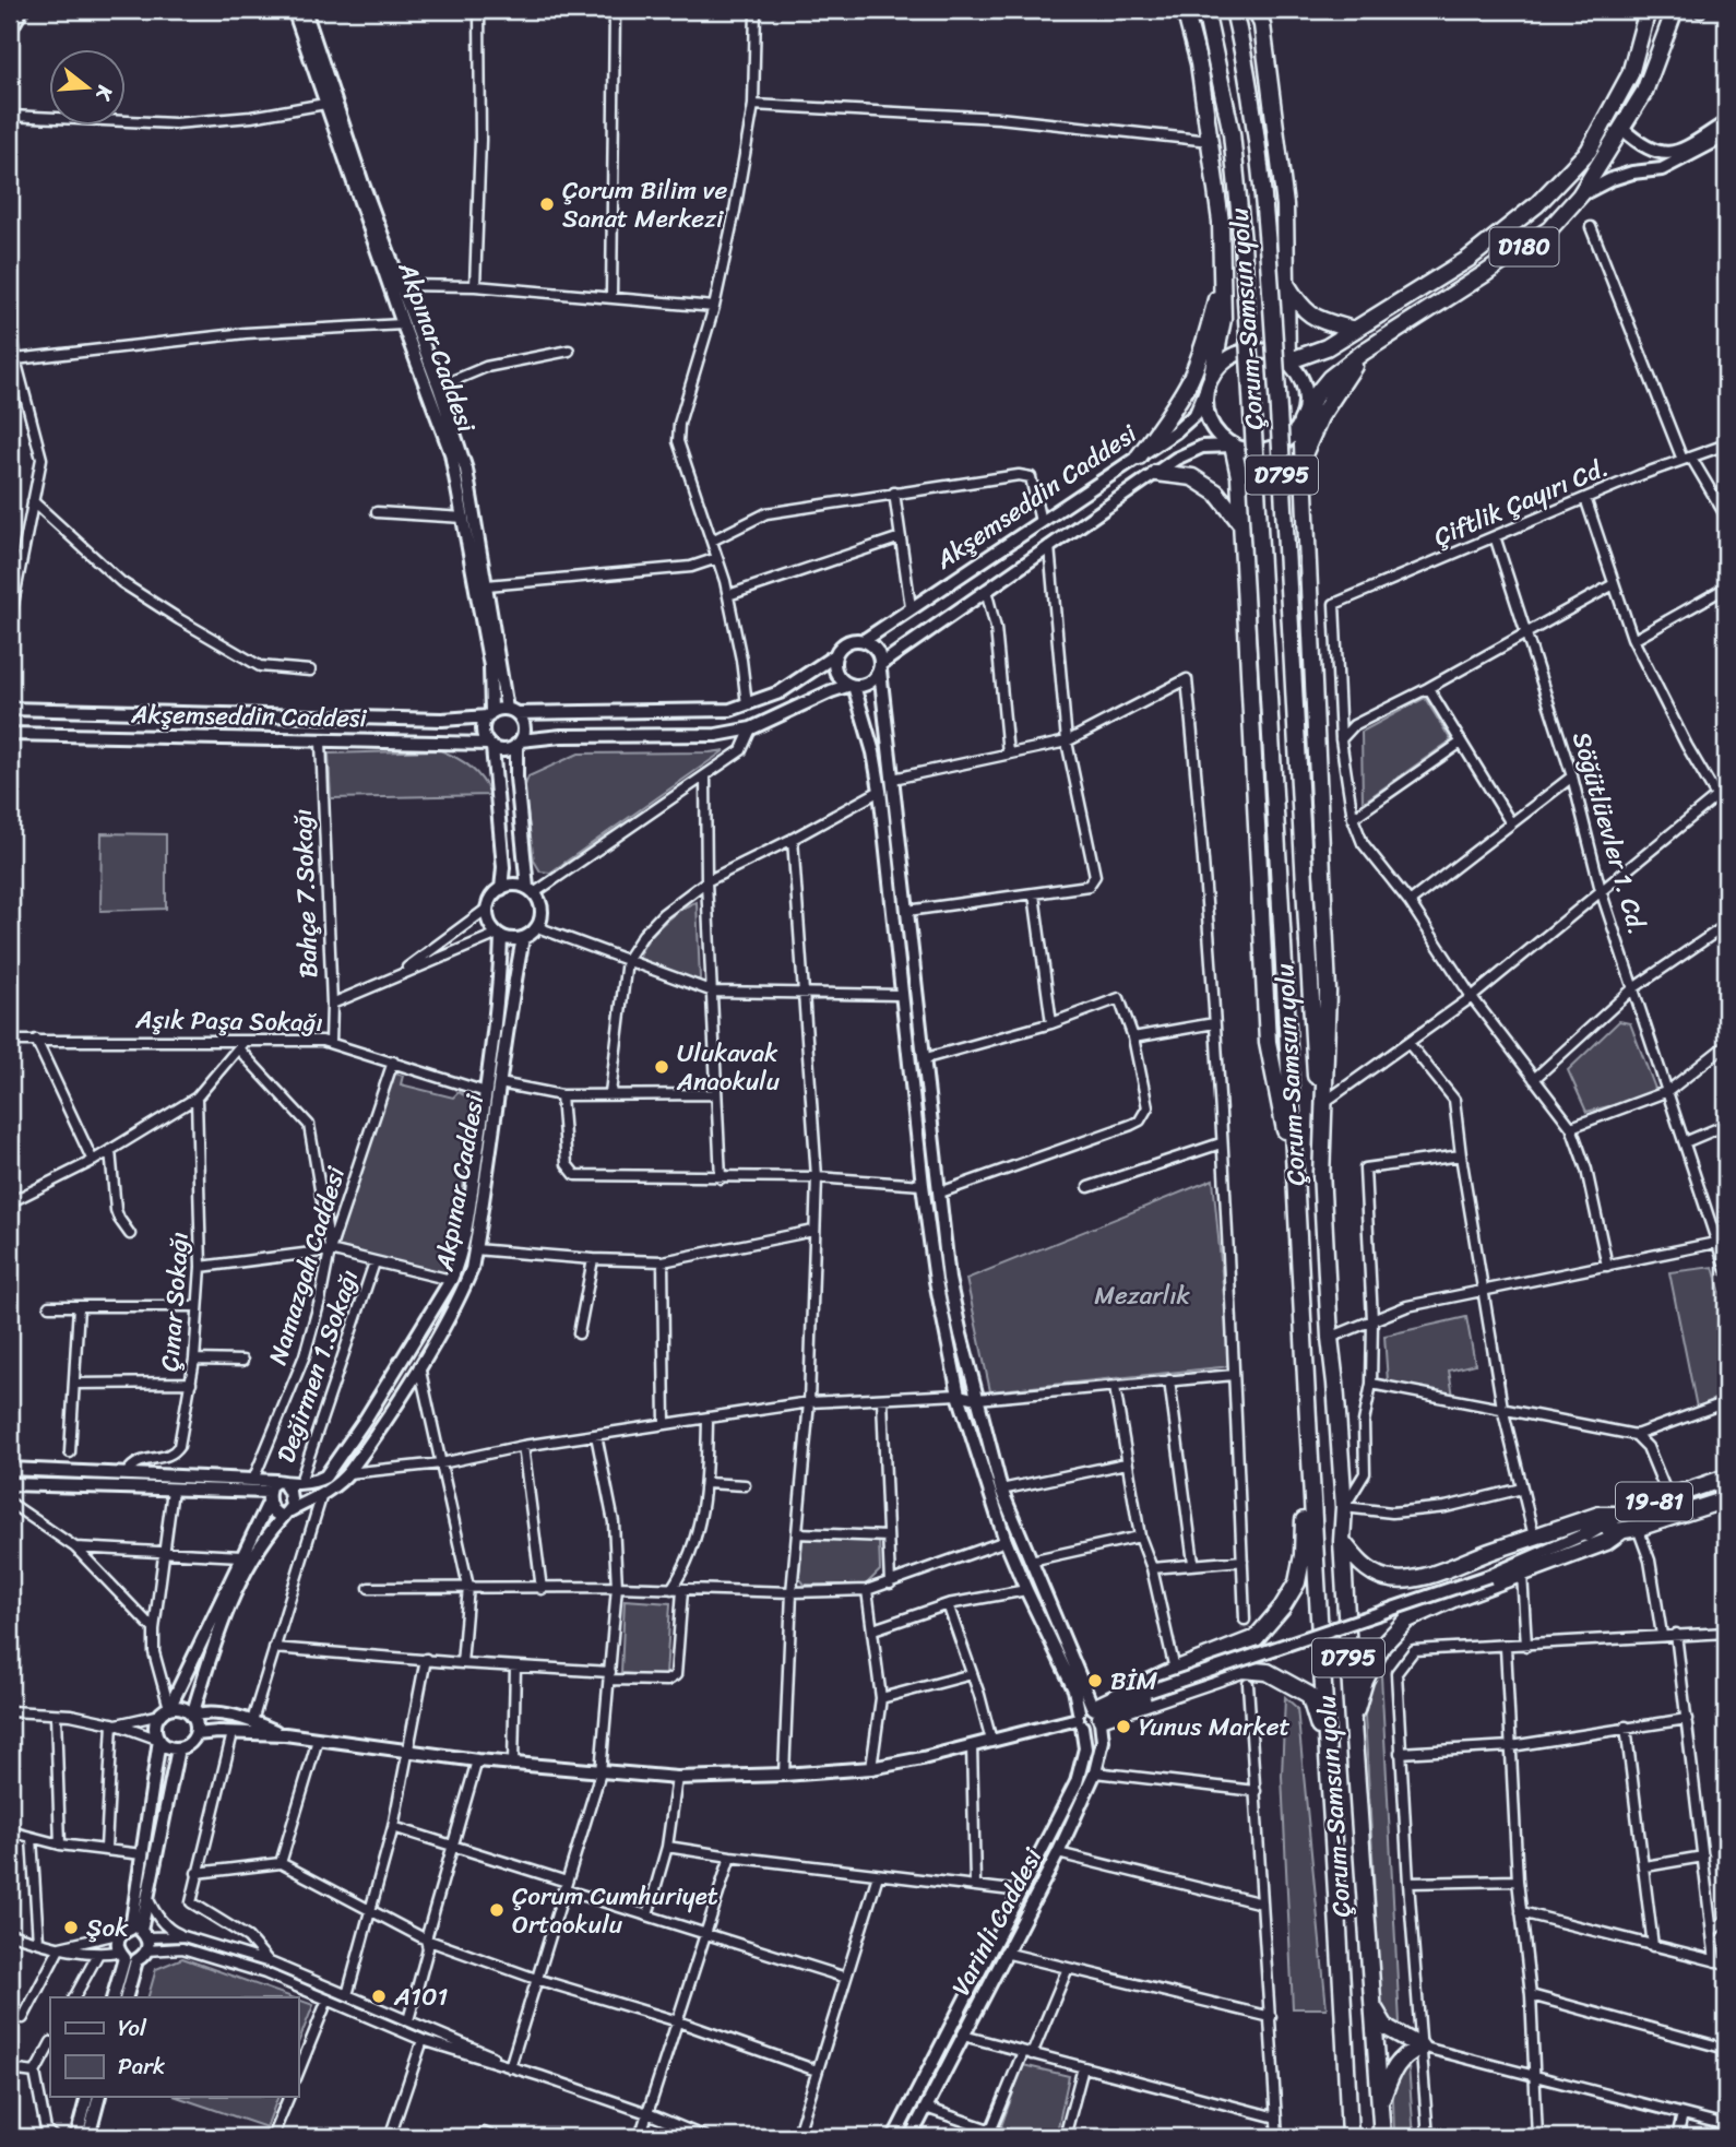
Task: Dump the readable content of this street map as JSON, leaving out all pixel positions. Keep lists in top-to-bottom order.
{
  "streets": {
    "highway": [
      "D180",
      "Çorum-Samsun yolu",
      "D795",
      "19-81"
    ],
    "street": [
      "Akpınar Caddesi",
      "Akşemseddin Caddesi",
      "Çiftlik Çayırı Cd.",
      "Söğütlüevler 1. Cd.",
      "Bahçe 7.Sokağı",
      "Aşık Paşa Sokağı",
      "Namazgah Caddesi",
      "Çınar Sokağı",
      "Değirmen 1.Sokağı",
      "Varinli Caddesi"
    ]
  },
  "crossings": [
    ["D180", "Akşemseddin Caddesi"],
    ["Akpınar Caddesi", "Akşemseddin Caddesi"],
    ["Akpınar Caddesi", "Aşık Paşa Sokağı"],
    ["Akpınar Caddesi", "Namazgah Caddesi"],
    ["Akpınar Caddesi", "Çınar Sokağı"],
    ["Akpınar Caddesi", "Değirmen 1.Sokağı"],
    ["Akşemseddin Caddesi", "Bahçe 7.Sokağı"],
    ["Akşemseddin Caddesi", "Varinli Caddesi"],
    ["Çiftlik Çayırı Cd.", "Söğütlüevler 1. Cd."],
    ["Bahçe 7.Sokağı", "Aşık Paşa Sokağı"],
    ["Aşık Paşa Sokağı", "Namazgah Caddesi"]
  ],
  "parks": ["Mezarlık"],
  "places": [
    "Çorum Bilim ve Sanat Merkezi",
    "Ulukavak Anaokulu",
    "BİM",
    "Yunus Market",
    "Çorum Cumhuriyet Ortaokulu",
    "Şok",
    "A101"
  ],
  "legend": ["Yol", "Park"],
  "north": "right"
}
